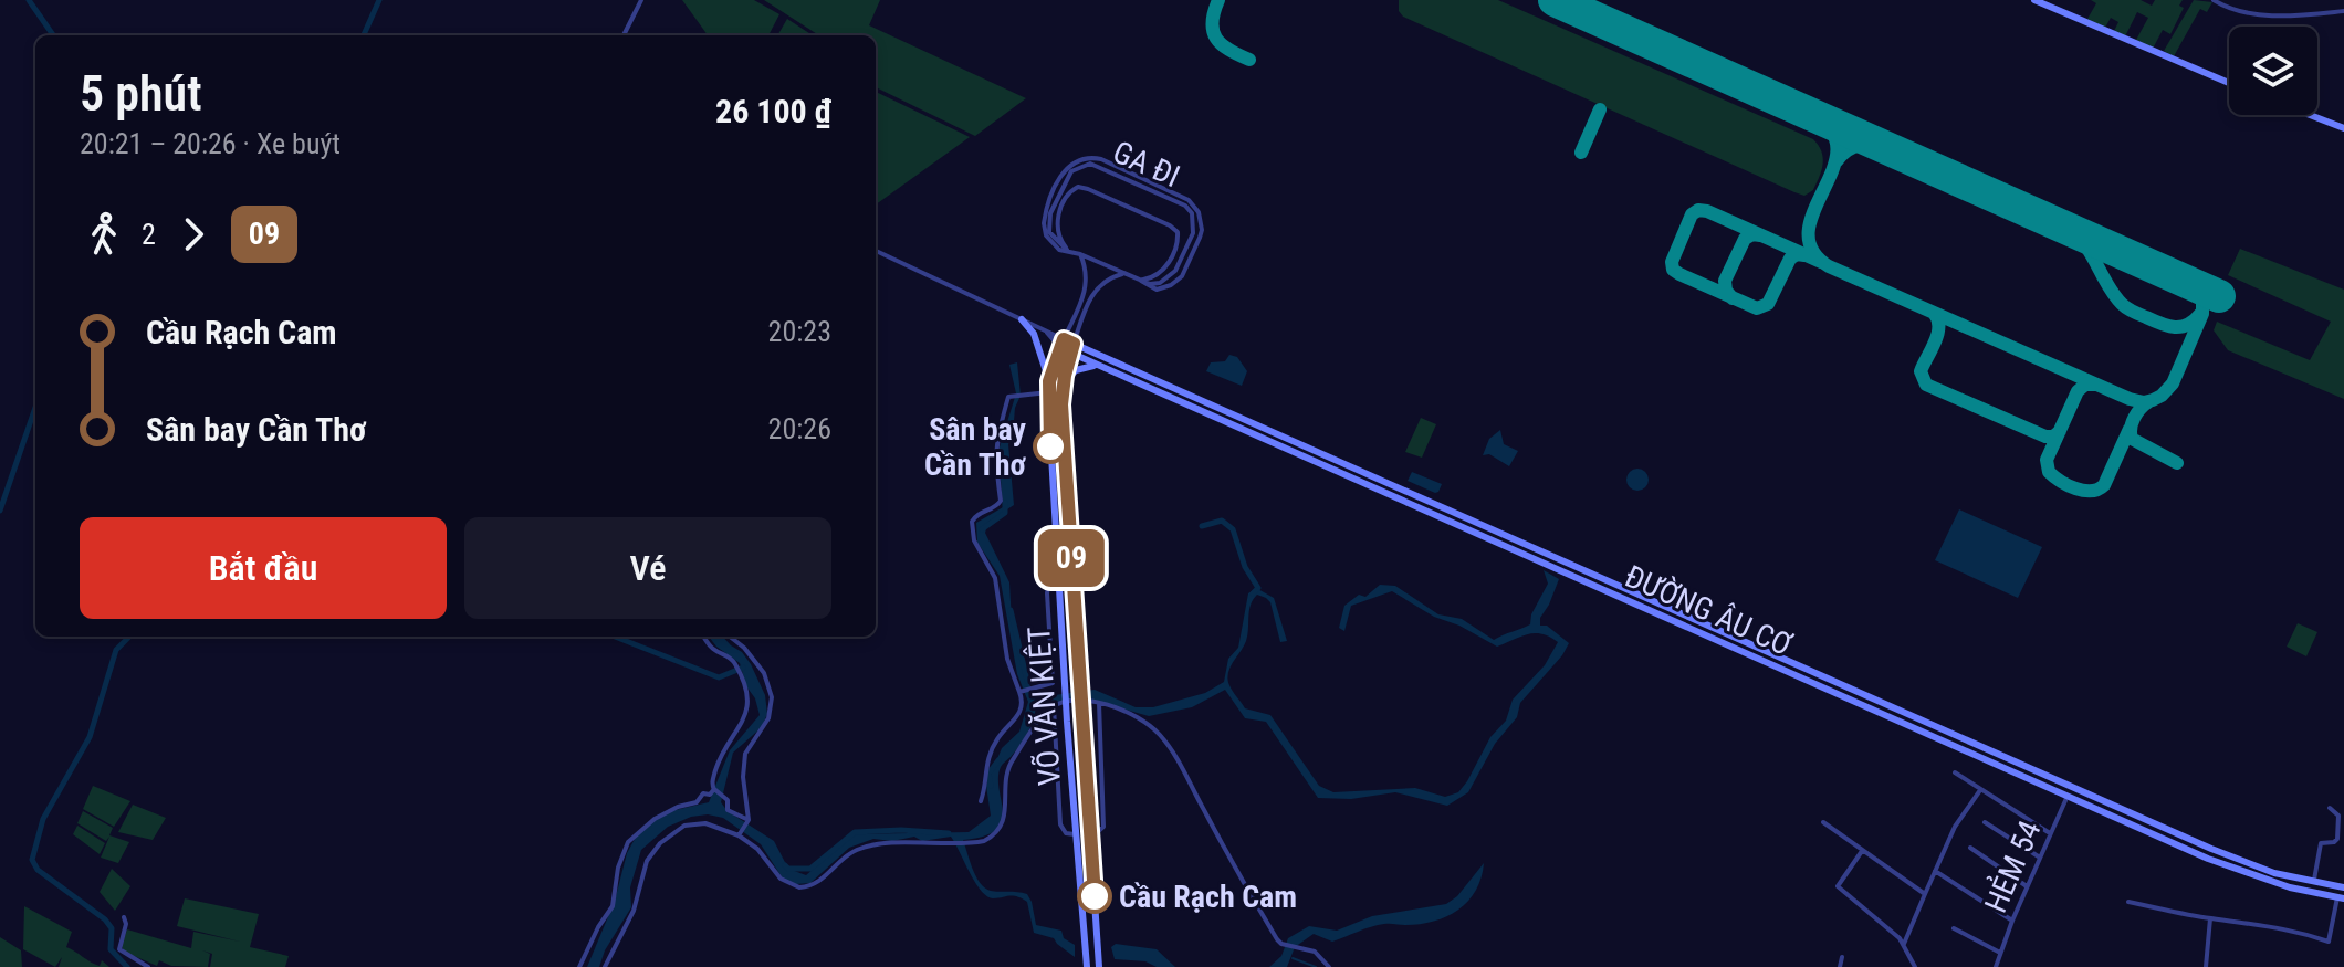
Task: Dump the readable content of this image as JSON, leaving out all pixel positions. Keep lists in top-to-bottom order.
{
  "streets": {
    "street": [
      "GA ĐI",
      "ĐƯỜNG ÂU CƠ",
      "VÕ VĂN KIỆT",
      "HẺM 54"
    ]
  },
  "crossings": [
    ["ĐƯỜNG ÂU CƠ", "VÕ VĂN KIỆT"],
    ["ĐƯỜNG ÂU CƠ", "HẺM 54"]
  ],
  "places": ["Sân bay Cần Thơ", "Cầu Rạch Cam"],
  "lines": ["bus line 09"],
  "page": {
    "on_map": "09",
    "heading": ["5 phút", "20:21 – 20:26 · Xe buýt", "26 100 ₫"],
    "legs": ["2", "09"],
    "list": [
      {
        "name": "Cầu Rạch Cam",
        "value": "20:23"
      },
      {
        "name": "Sân bay Cần Thơ",
        "value": "20:26"
      }
    ],
    "buttons": ["Bắt đầu", "Vé"]
  }
}
